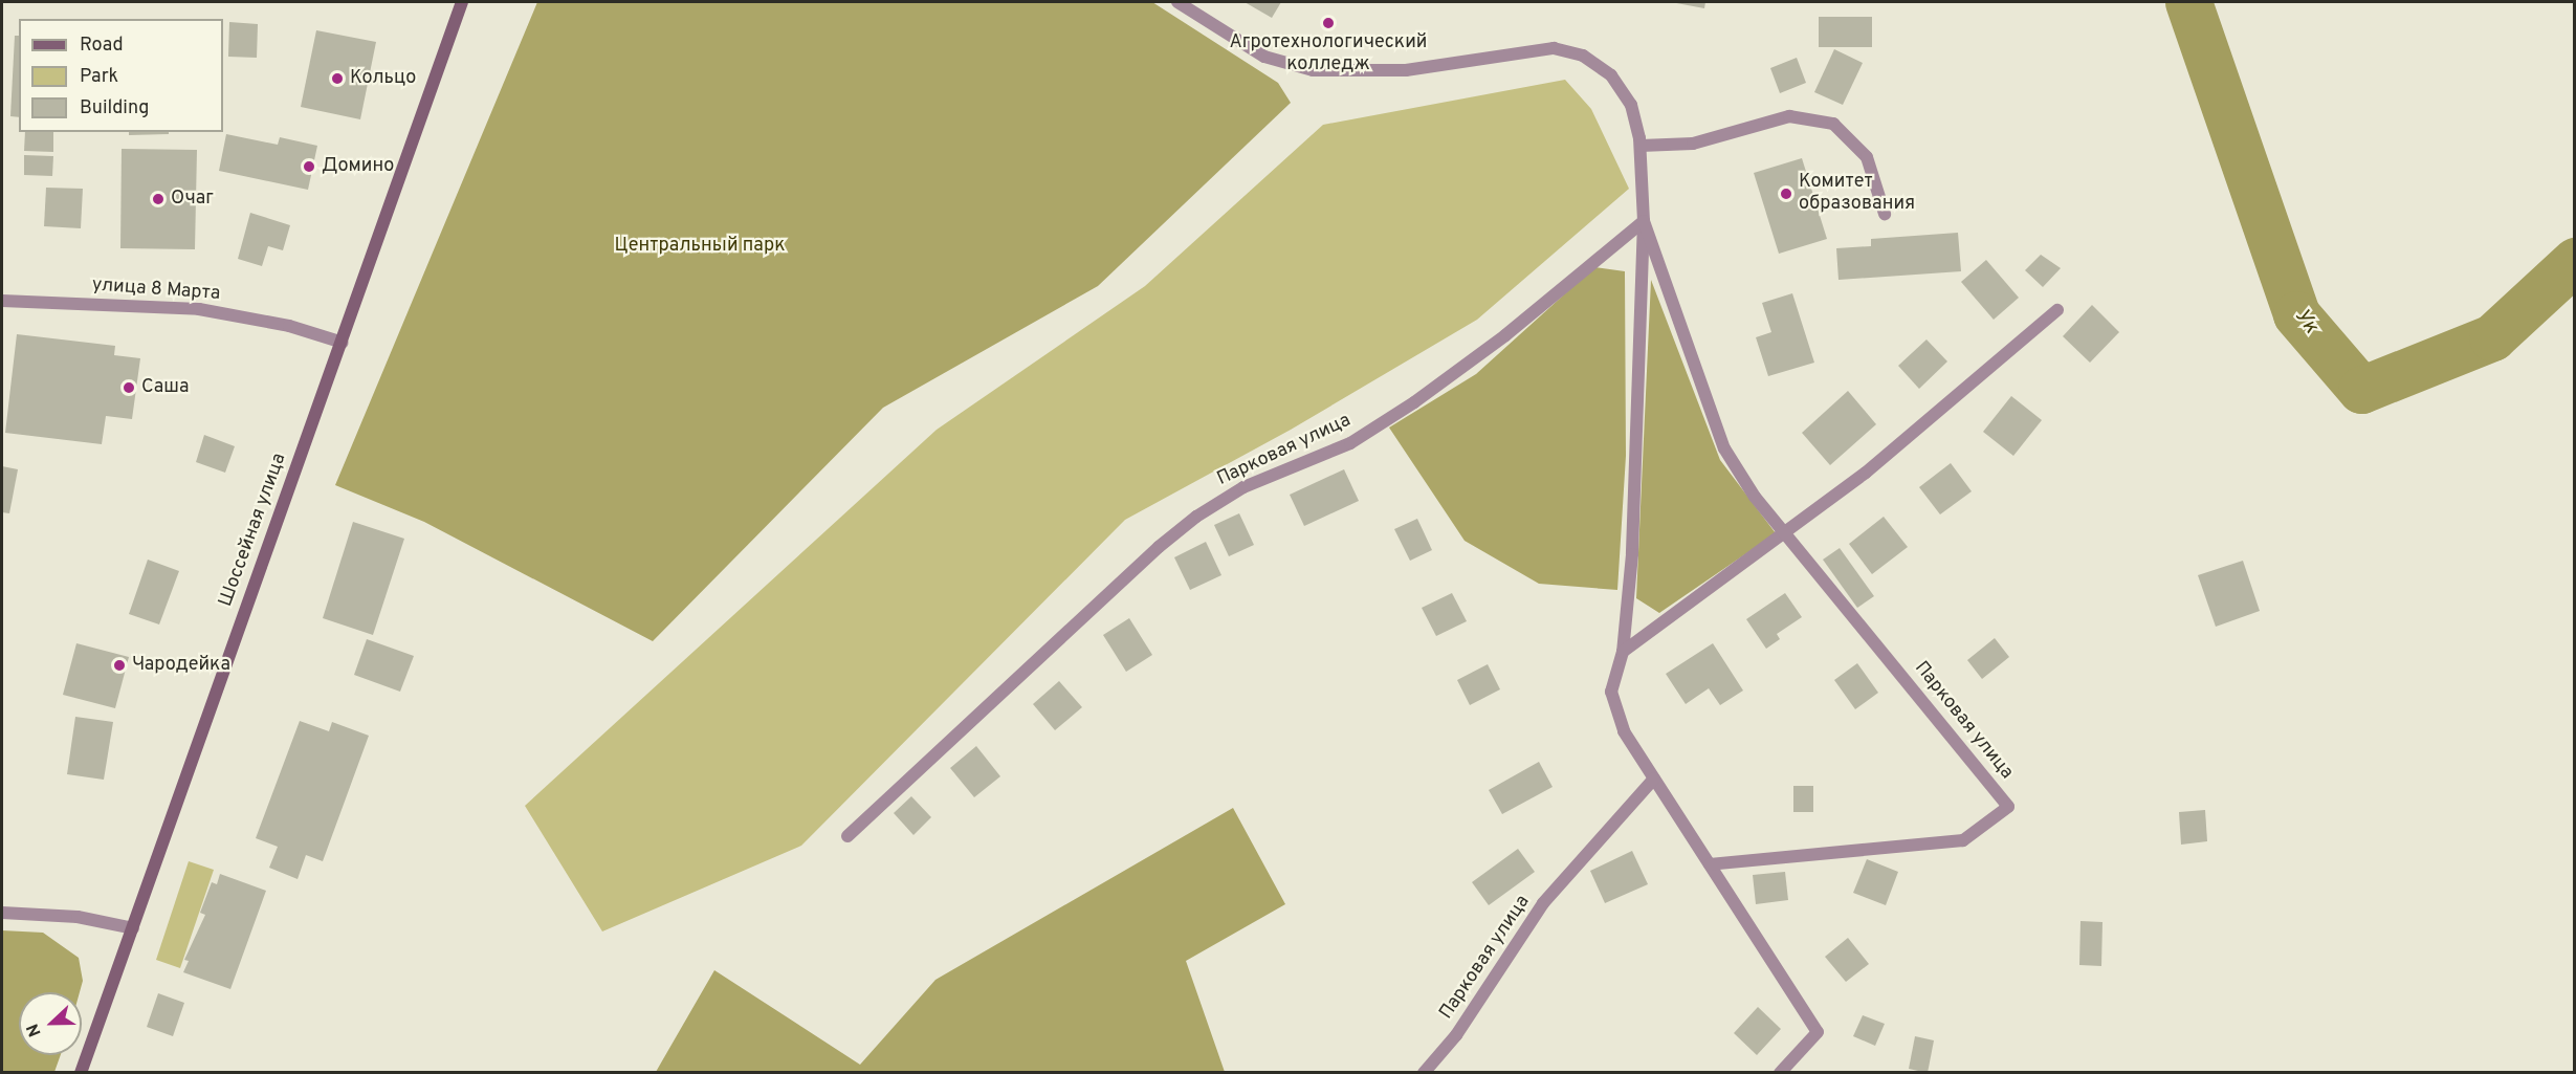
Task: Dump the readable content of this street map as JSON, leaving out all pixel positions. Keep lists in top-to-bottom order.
{
  "streets": {
    "main road": ["Шоссейная улица"],
    "street": ["улица 8 Марта", "Парковая улица"]
  },
  "crossings": [
    ["улица 8 Марта", "Шоссейная улица"]
  ],
  "water": ["Ук"],
  "parks": ["Центральный парк"],
  "places": [
    "Агротехнологический колледж",
    "Кольцо",
    "Домино",
    "Комитет образования",
    "Очаг",
    "Саша",
    "Чародейка"
  ],
  "legend": ["Road", "Park", "Building"],
  "north": "left"
}
